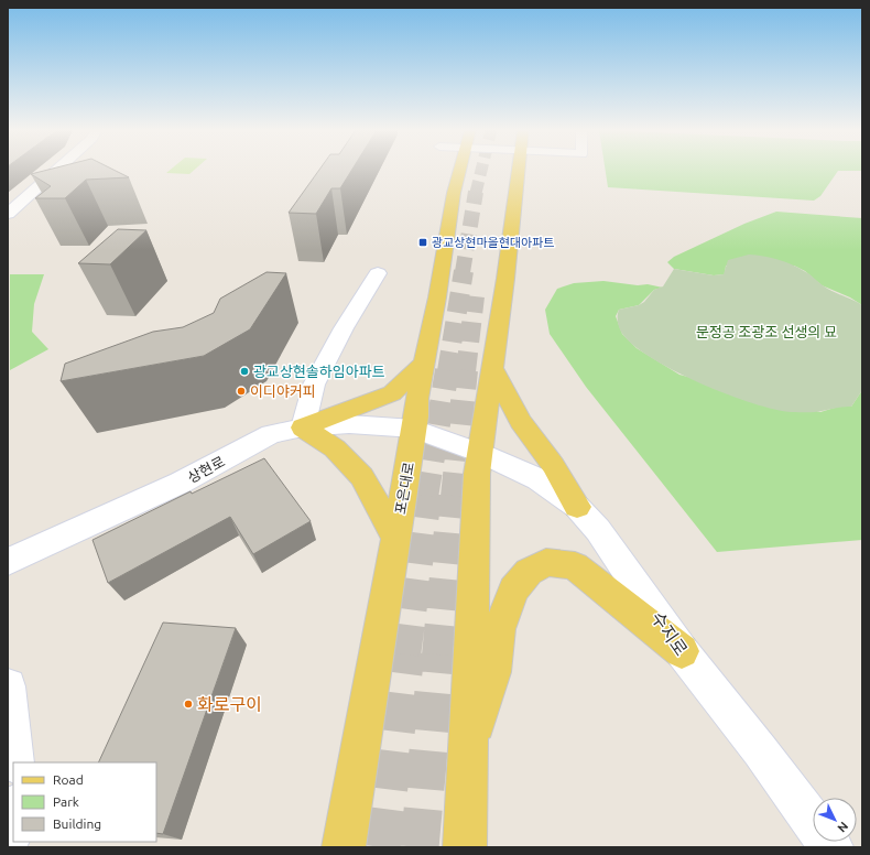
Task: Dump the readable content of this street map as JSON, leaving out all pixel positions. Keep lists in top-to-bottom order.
{
  "streets": {
    "main road": ["포은대로"],
    "street": ["상현로", "수지로"]
  },
  "crossings": [
    ["상현로", "포은대로"],
    ["상현로", "수지로"]
  ],
  "parks": ["문정공 조광조 선생의 묘"],
  "places": {
    "transit": ["광교상현마을현대아파트"],
    "other": ["광교상현솔하임아파트", "이디야커피", "화로구이"]
  },
  "legend": ["Road", "Park", "Building"],
  "north": "bottom right"
}
